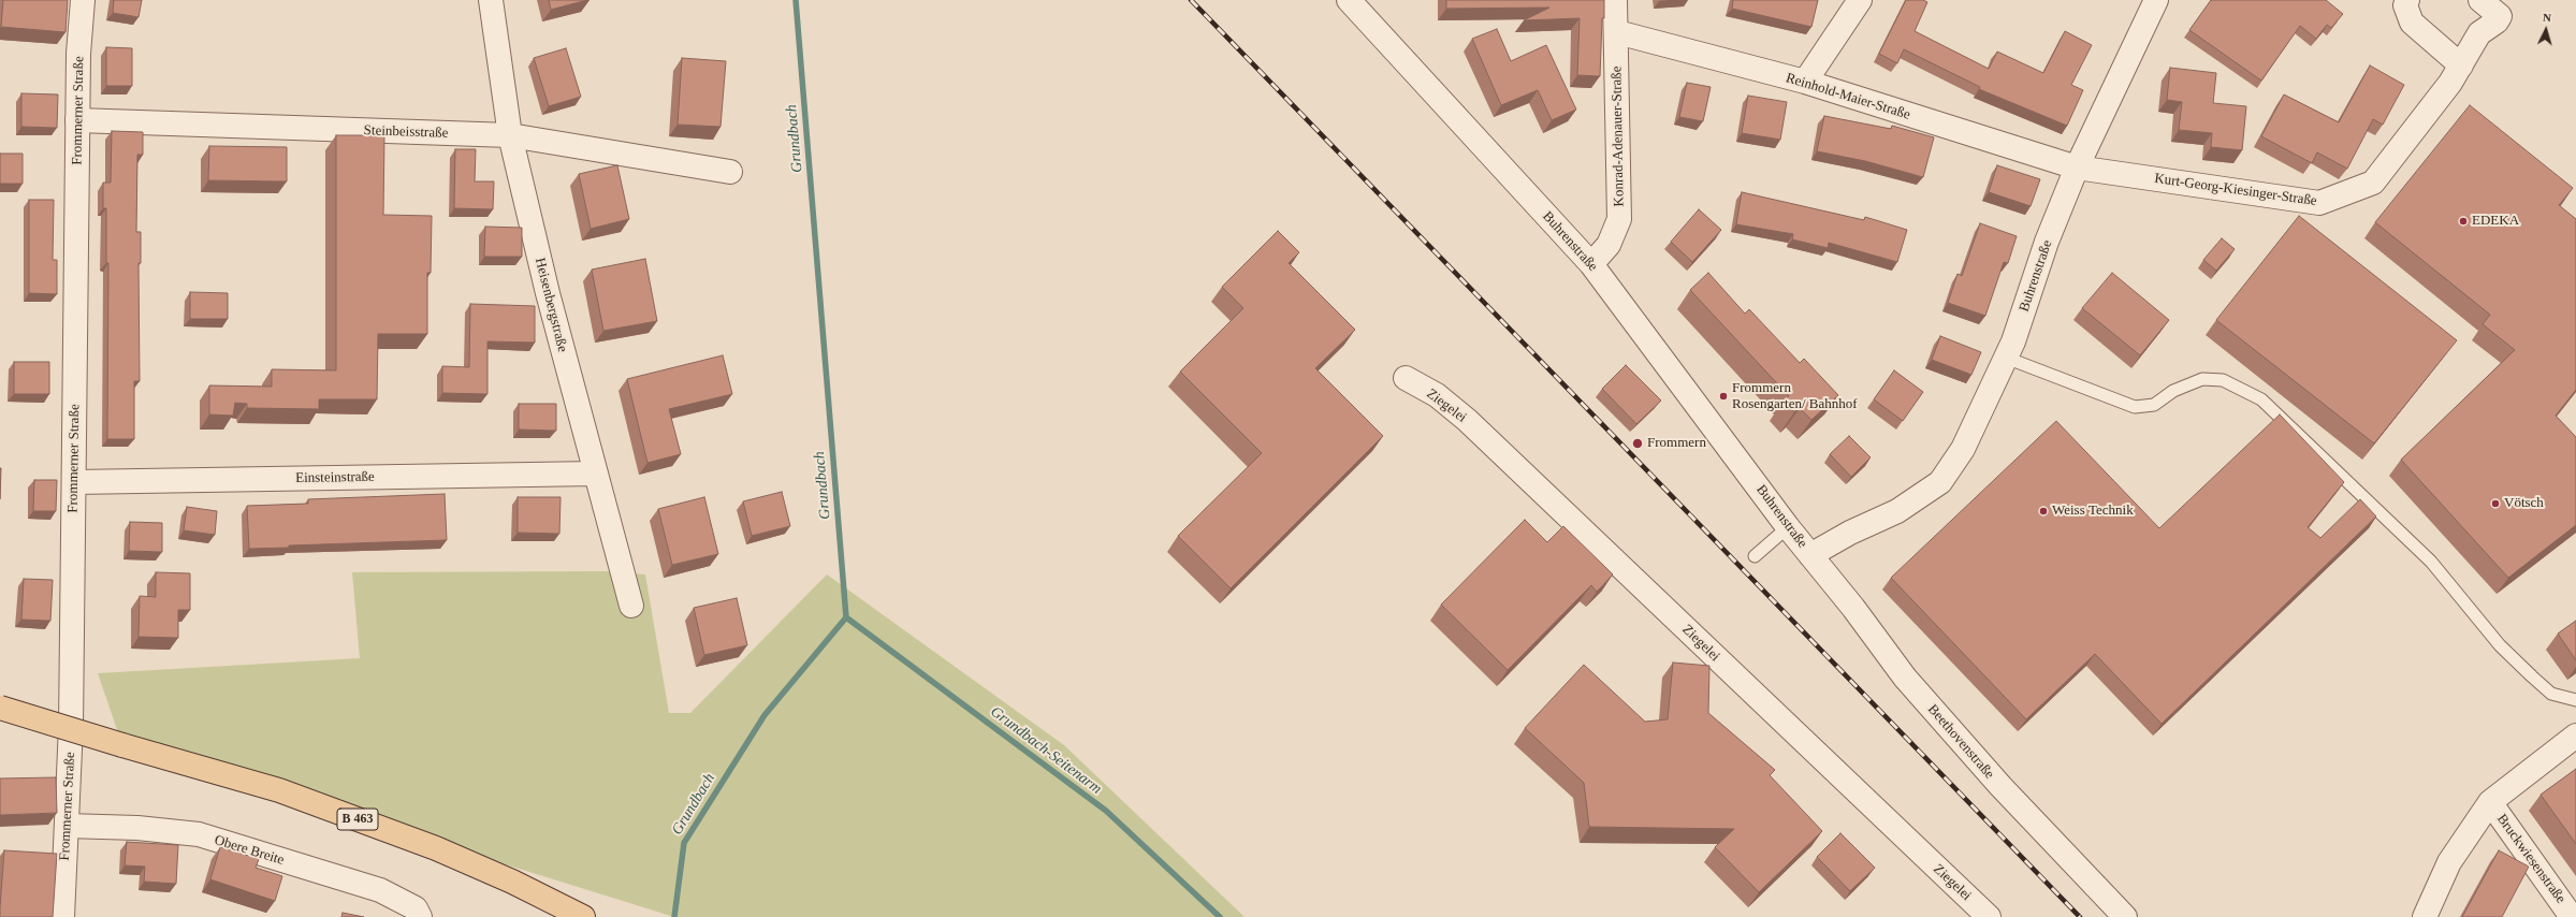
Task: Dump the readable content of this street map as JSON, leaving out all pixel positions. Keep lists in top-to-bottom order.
{
  "streets": {
    "main road": ["B 463"],
    "street": [
      "Reinhold-Maier-Straße",
      "Frommerner Straße",
      "Steinbeisstraße",
      "Konrad-Adenauer-Straße",
      "Kurt-Georg-Kiesinger-Straße",
      "Buhrenstraße",
      "Heisenbergstraße",
      "Ziegelei",
      "Einsteinstraße",
      "Beethovenstraße",
      "Obere Breite",
      "Bruckwiesenstraße"
    ]
  },
  "crossings": [
    ["Reinhold-Maier-Straße", "Konrad-Adenauer-Straße"],
    ["Reinhold-Maier-Straße", "Kurt-Georg-Kiesinger-Straße"],
    ["Reinhold-Maier-Straße", "Buhrenstraße"],
    ["Frommerner Straße", "Steinbeisstraße"],
    ["Frommerner Straße", "Einsteinstraße"],
    ["Frommerner Straße", "Obere Breite"],
    ["Steinbeisstraße", "Heisenbergstraße"],
    ["Konrad-Adenauer-Straße", "Buhrenstraße"],
    ["Kurt-Georg-Kiesinger-Straße", "Buhrenstraße"],
    ["Buhrenstraße", "Beethovenstraße"],
    ["Heisenbergstraße", "Einsteinstraße"]
  ],
  "water": ["Grundbach", "Grundbach-Seitenarm"],
  "places": [
    "EDEKA",
    "Frommern Rosengarten/ Bahnhof",
    "Frommern",
    "Vötsch",
    "Weiss Technik"
  ],
  "north": "top"
}
